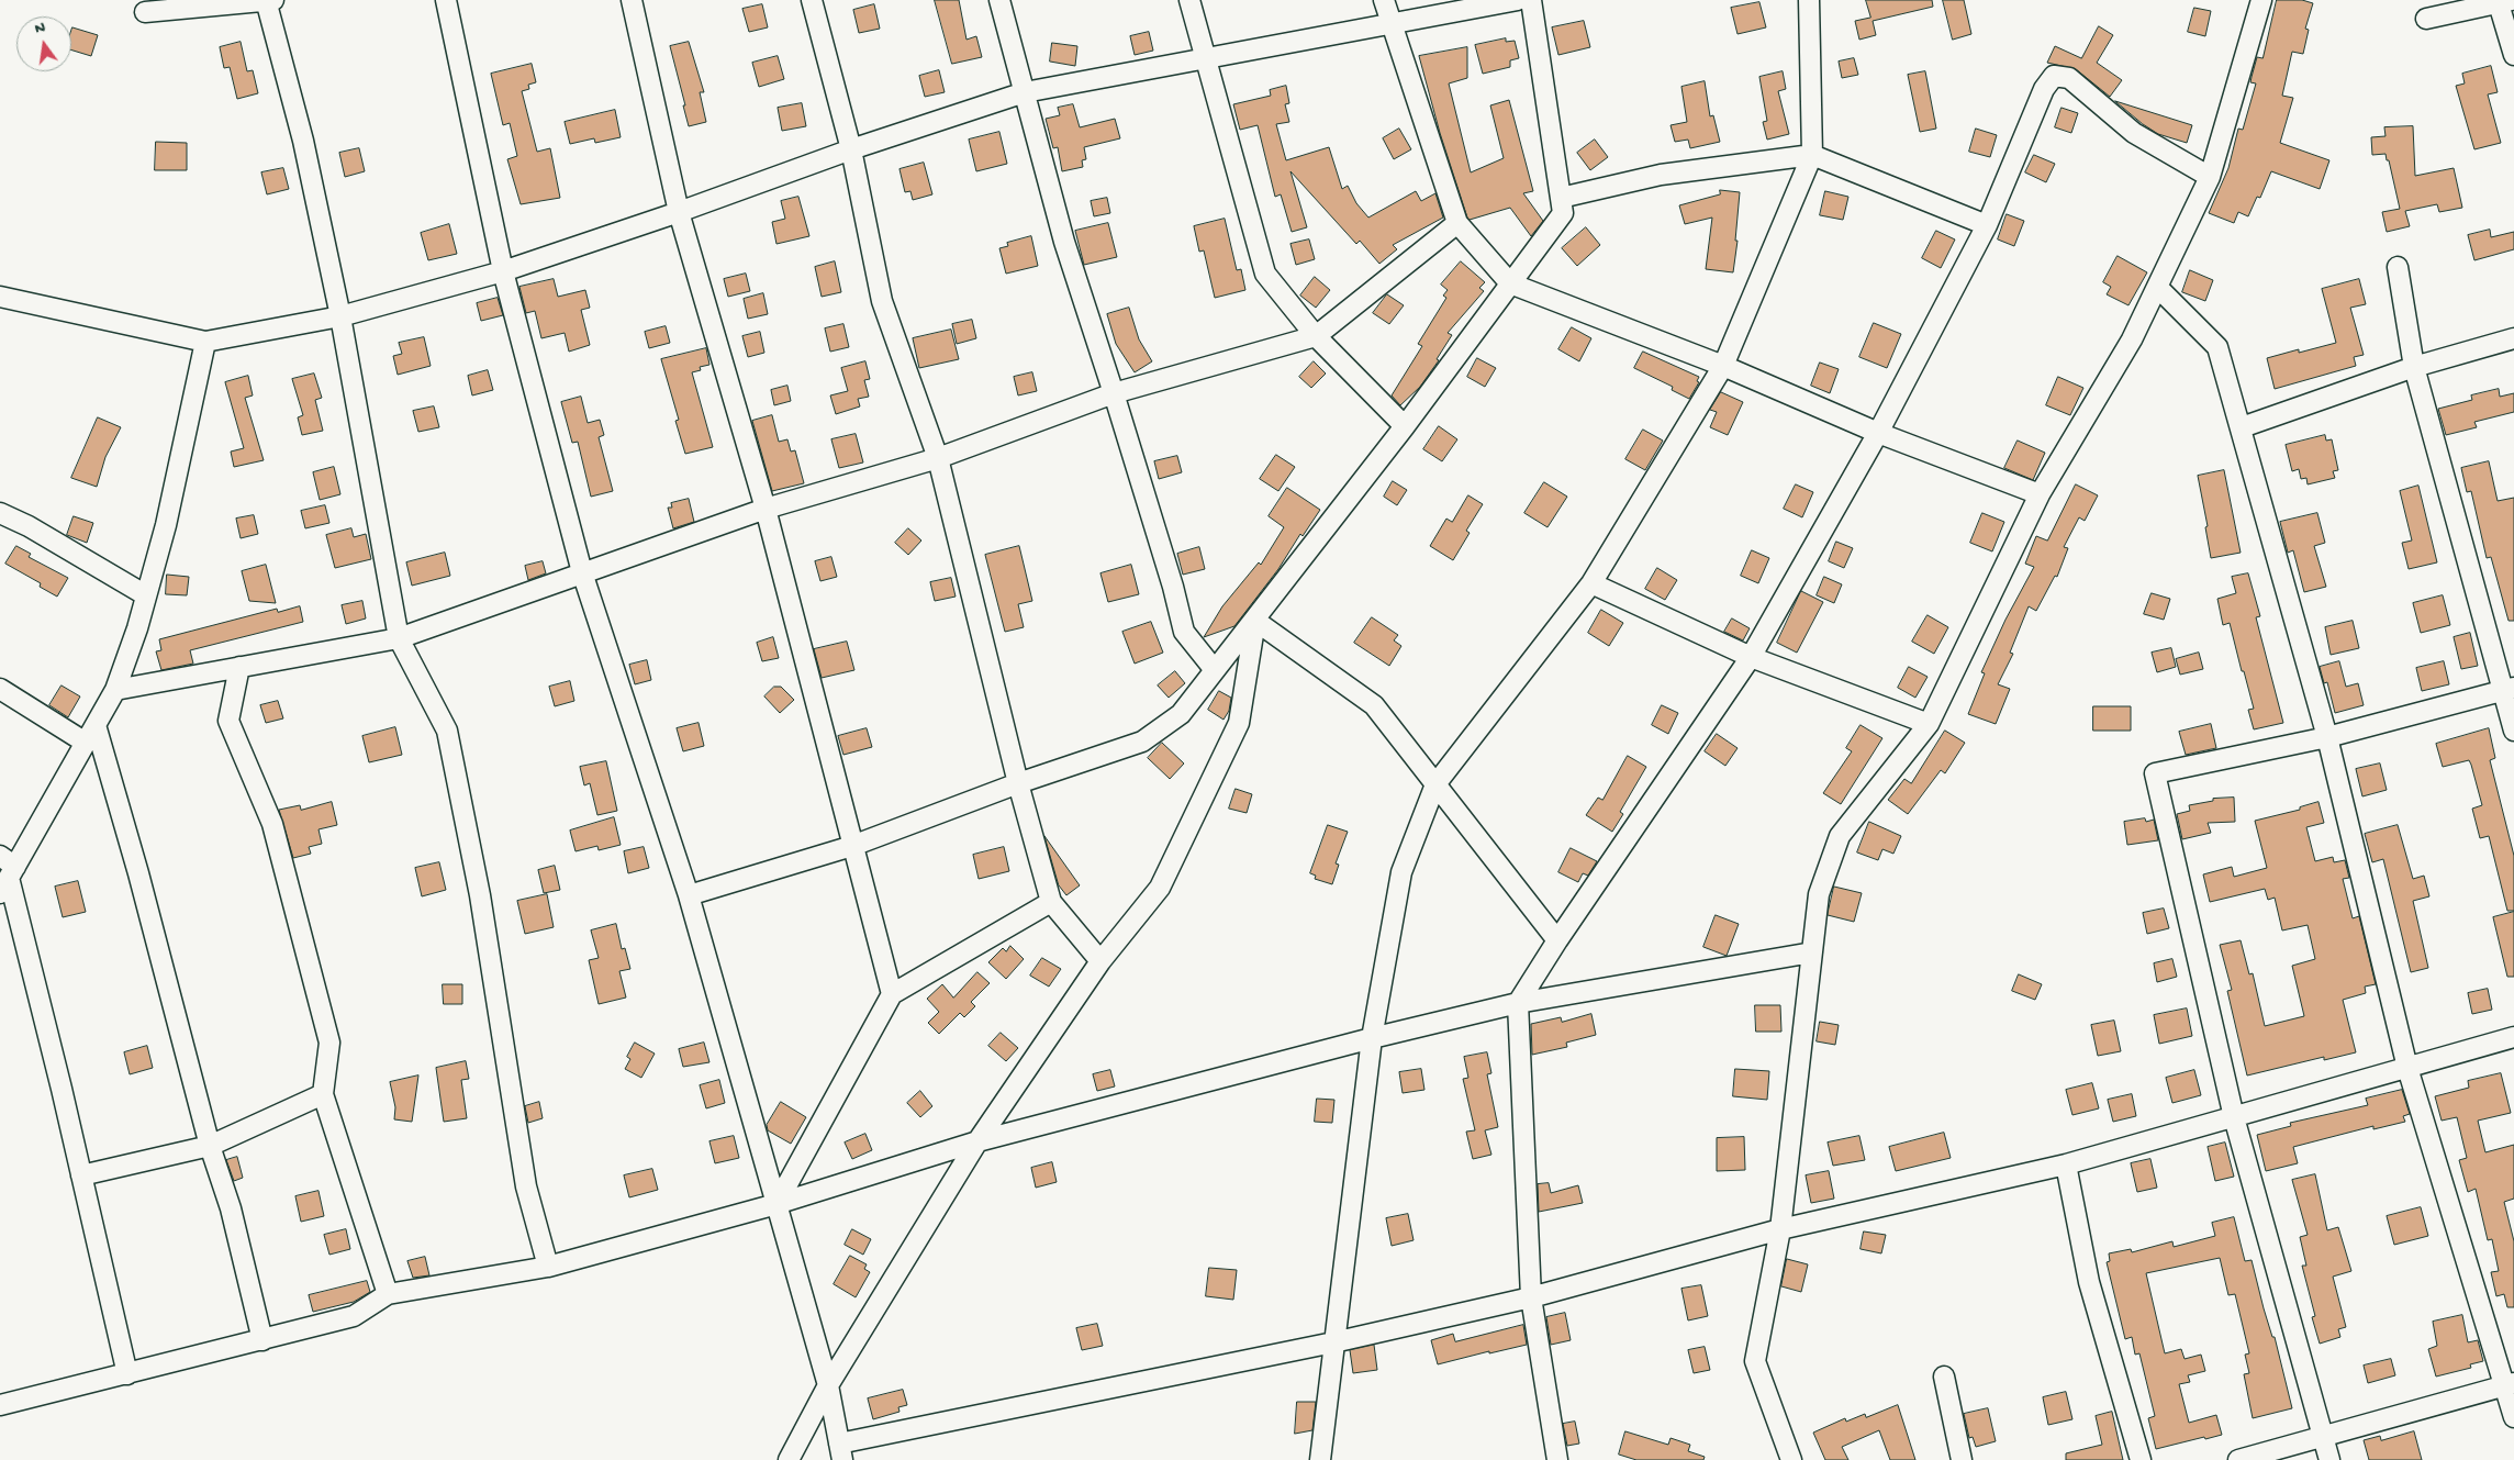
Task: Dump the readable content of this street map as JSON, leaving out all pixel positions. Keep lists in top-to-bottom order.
{
  "north": "top"
}
